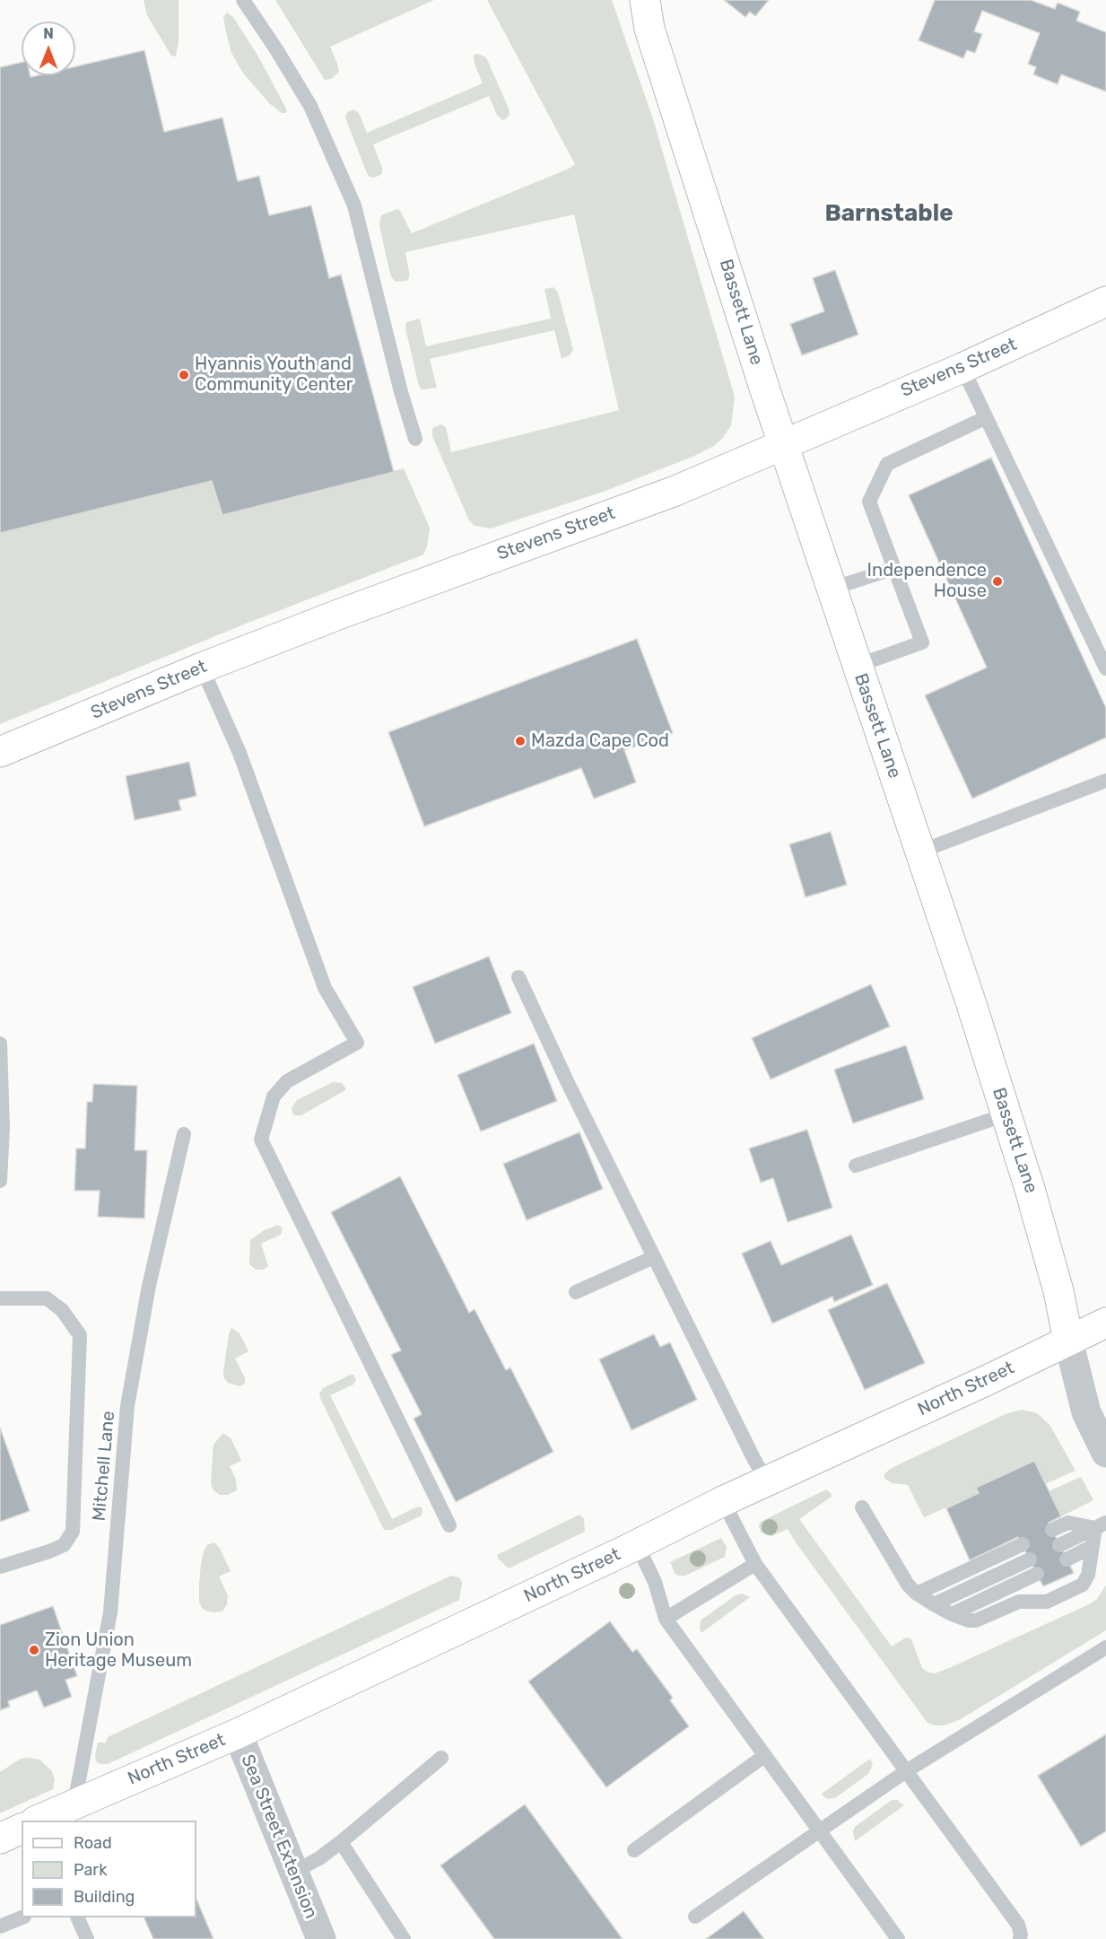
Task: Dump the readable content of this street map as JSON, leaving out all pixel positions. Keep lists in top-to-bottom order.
{
  "streets": {
    "street": [
      "Bassett Lane",
      "Stevens Street",
      "North Street",
      "Sea Street Extension"
    ],
    "lane": ["Mitchell Lane"]
  },
  "crossings": [
    ["Bassett Lane", "Stevens Street"],
    ["Bassett Lane", "North Street"],
    ["North Street", "Mitchell Lane"],
    ["North Street", "Sea Street Extension"]
  ],
  "districts": ["Barnstable"],
  "places": [
    "Hyannis Youth and Community Center",
    "Independence House",
    "Mazda Cape Cod",
    "Zion Union Heritage Museum"
  ],
  "legend": ["Road", "Park", "Building"],
  "north": "top"
}
